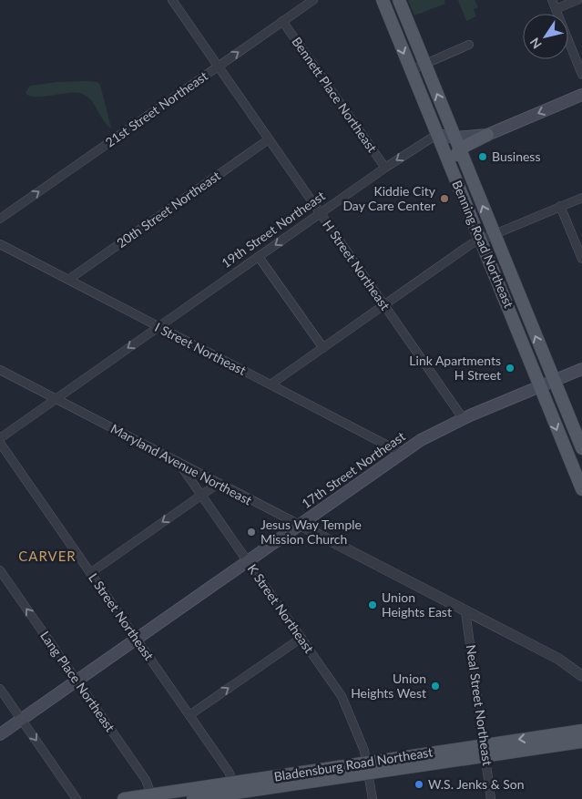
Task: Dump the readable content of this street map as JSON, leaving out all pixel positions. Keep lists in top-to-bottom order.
{
  "streets": {
    "main road": ["Benning Road Northeast", "17th Street Northeast", "Bladensburg Road Northeast"],
    "street": [
      "Bennett Place Northeast",
      "21st Street Northeast",
      "20th Street Northeast",
      "19th Street Northeast",
      "H Street Northeast",
      "I Street Northeast",
      "Maryland Avenue Northeast",
      "K Street Northeast",
      "L Street Northeast",
      "Lang Place Northeast",
      "Neal Street Northeast"
    ]
  },
  "crossings": [
    ["Bennett Place Northeast", "21st Street Northeast"],
    ["Bennett Place Northeast", "19th Street Northeast"],
    ["21st Street Northeast", "H Street Northeast"],
    ["20th Street Northeast", "H Street Northeast"],
    ["20th Street Northeast", "I Street Northeast"],
    ["19th Street Northeast", "Benning Road Northeast"],
    ["19th Street Northeast", "H Street Northeast"],
    ["19th Street Northeast", "I Street Northeast"],
    ["19th Street Northeast", "Maryland Avenue Northeast"],
    ["Benning Road Northeast", "17th Street Northeast"],
    ["H Street Northeast", "17th Street Northeast"],
    ["I Street Northeast", "17th Street Northeast"],
    ["Maryland Avenue Northeast", "17th Street Northeast"],
    ["Maryland Avenue Northeast", "K Street Northeast"],
    ["Maryland Avenue Northeast", "Neal Street Northeast"],
    ["17th Street Northeast", "K Street Northeast"],
    ["17th Street Northeast", "L Street Northeast"],
    ["17th Street Northeast", "Lang Place Northeast"],
    ["K Street Northeast", "Bladensburg Road Northeast"],
    ["L Street Northeast", "Bladensburg Road Northeast"],
    ["Lang Place Northeast", "Bladensburg Road Northeast"],
    ["Neal Street Northeast", "Bladensburg Road Northeast"]
  ],
  "one_way": ["21st Street Northeast", "19th Street Northeast", "Lang Place Northeast"],
  "districts": ["CARVER"],
  "places": [
    "Business",
    "Kiddie City Day Care Center",
    "Link Apartments H Street",
    "Jesus Way Temple Mission Church",
    "Union Heights East",
    "Union Heights West",
    "W.S. Jenks & Son"
  ],
  "north": "bottom left"
}
